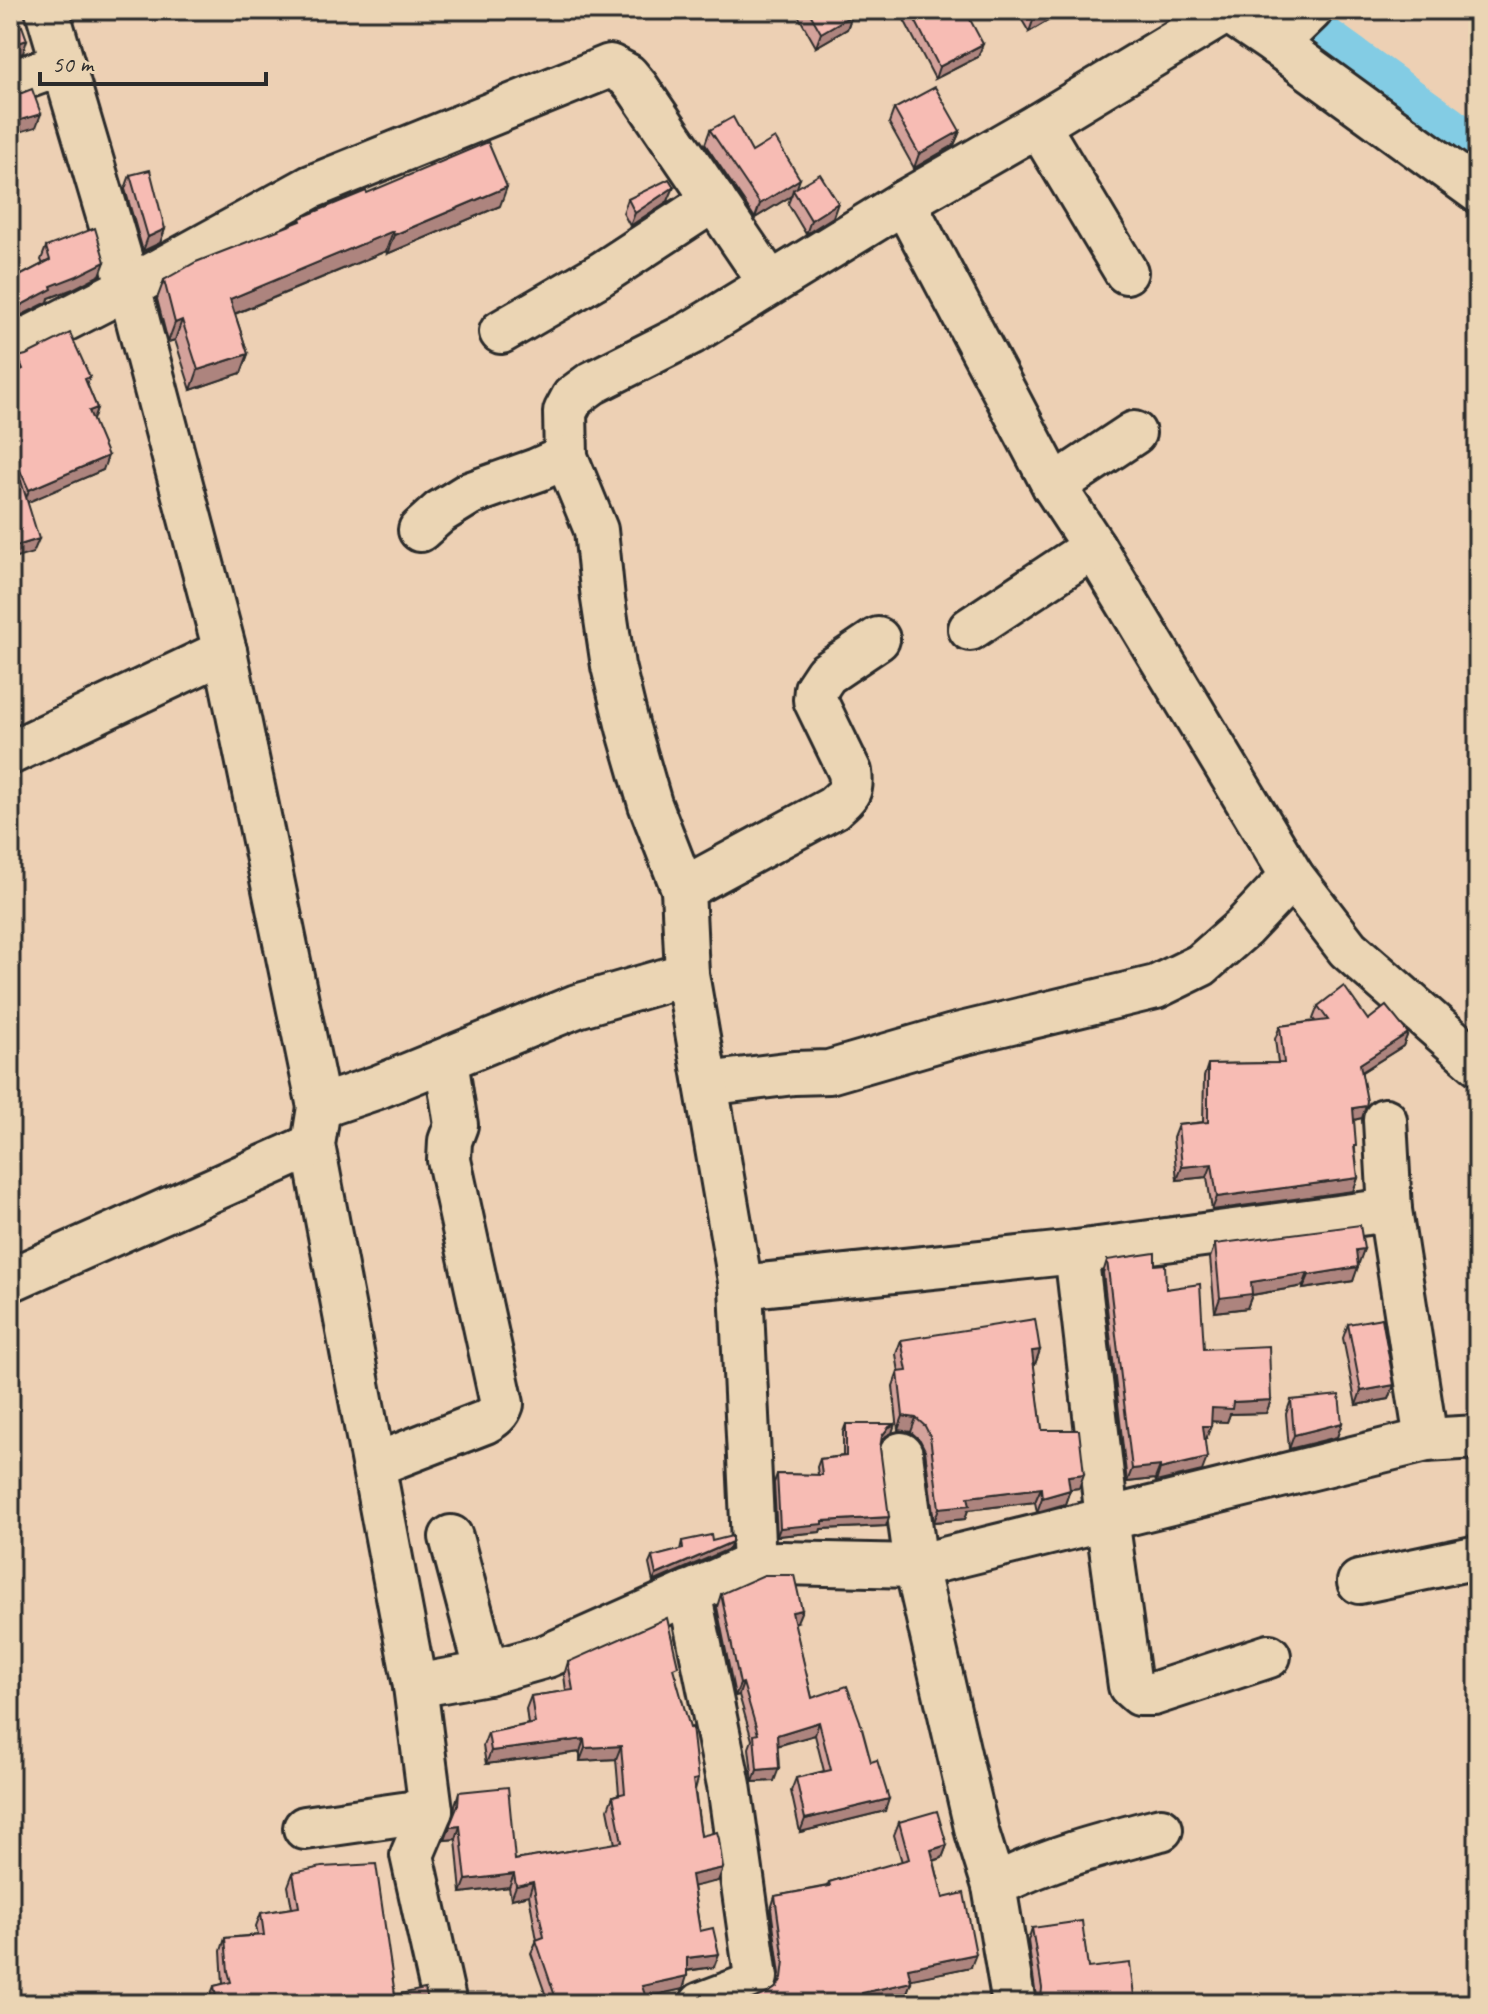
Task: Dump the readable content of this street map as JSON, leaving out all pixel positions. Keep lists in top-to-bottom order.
{
  "scale_bar": "50 m"
}
